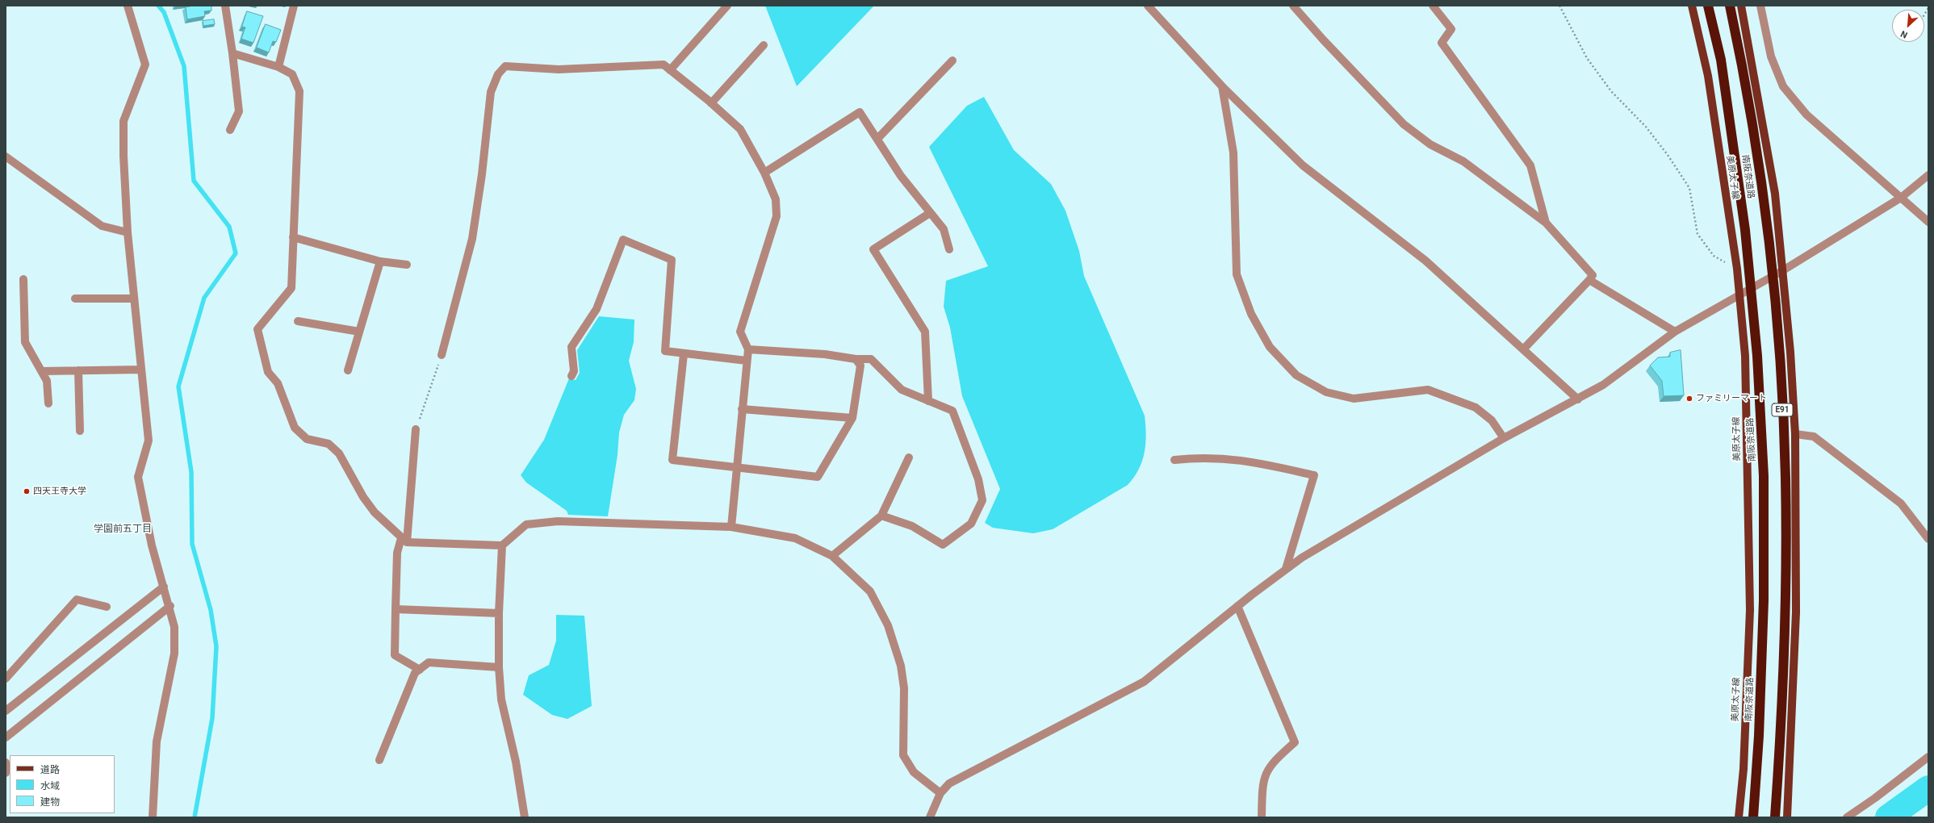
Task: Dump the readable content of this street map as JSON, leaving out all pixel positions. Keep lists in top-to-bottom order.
{
  "streets": {
    "highway": ["南阪奈道路", "E91"],
    "main road": ["美原太子線"]
  },
  "districts": ["学園前五丁目"],
  "places": ["ファミリーマート", "四天王寺大学"],
  "legend": ["道路", "水域", "建物"],
  "north": "bottom left"
}
